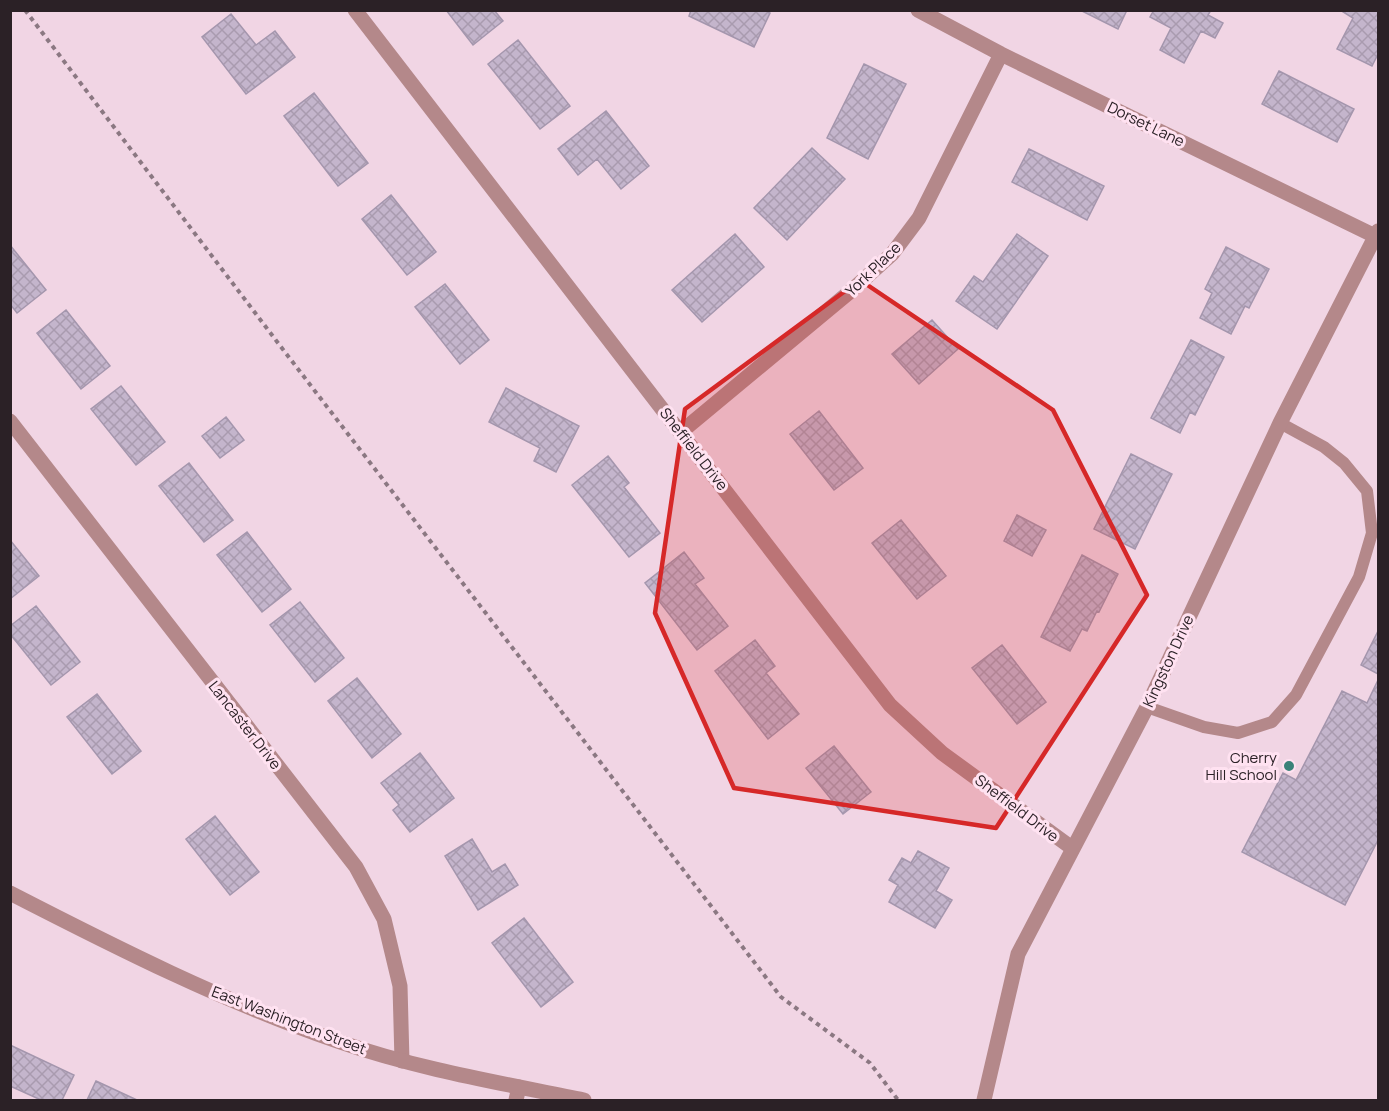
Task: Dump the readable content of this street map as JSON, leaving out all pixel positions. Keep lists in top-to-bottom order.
{
  "streets": {
    "street": [
      "Dorset Lane",
      "York Place",
      "Sheffield Drive",
      "Kingston Drive",
      "Lancaster Drive",
      "East Washington Street"
    ]
  },
  "crossings": [
    ["Dorset Lane", "York Place"],
    ["Dorset Lane", "Kingston Drive"],
    ["York Place", "Sheffield Drive"],
    ["Sheffield Drive", "Kingston Drive"],
    ["Lancaster Drive", "East Washington Street"]
  ],
  "places": ["Cherry Hill School"]
}
